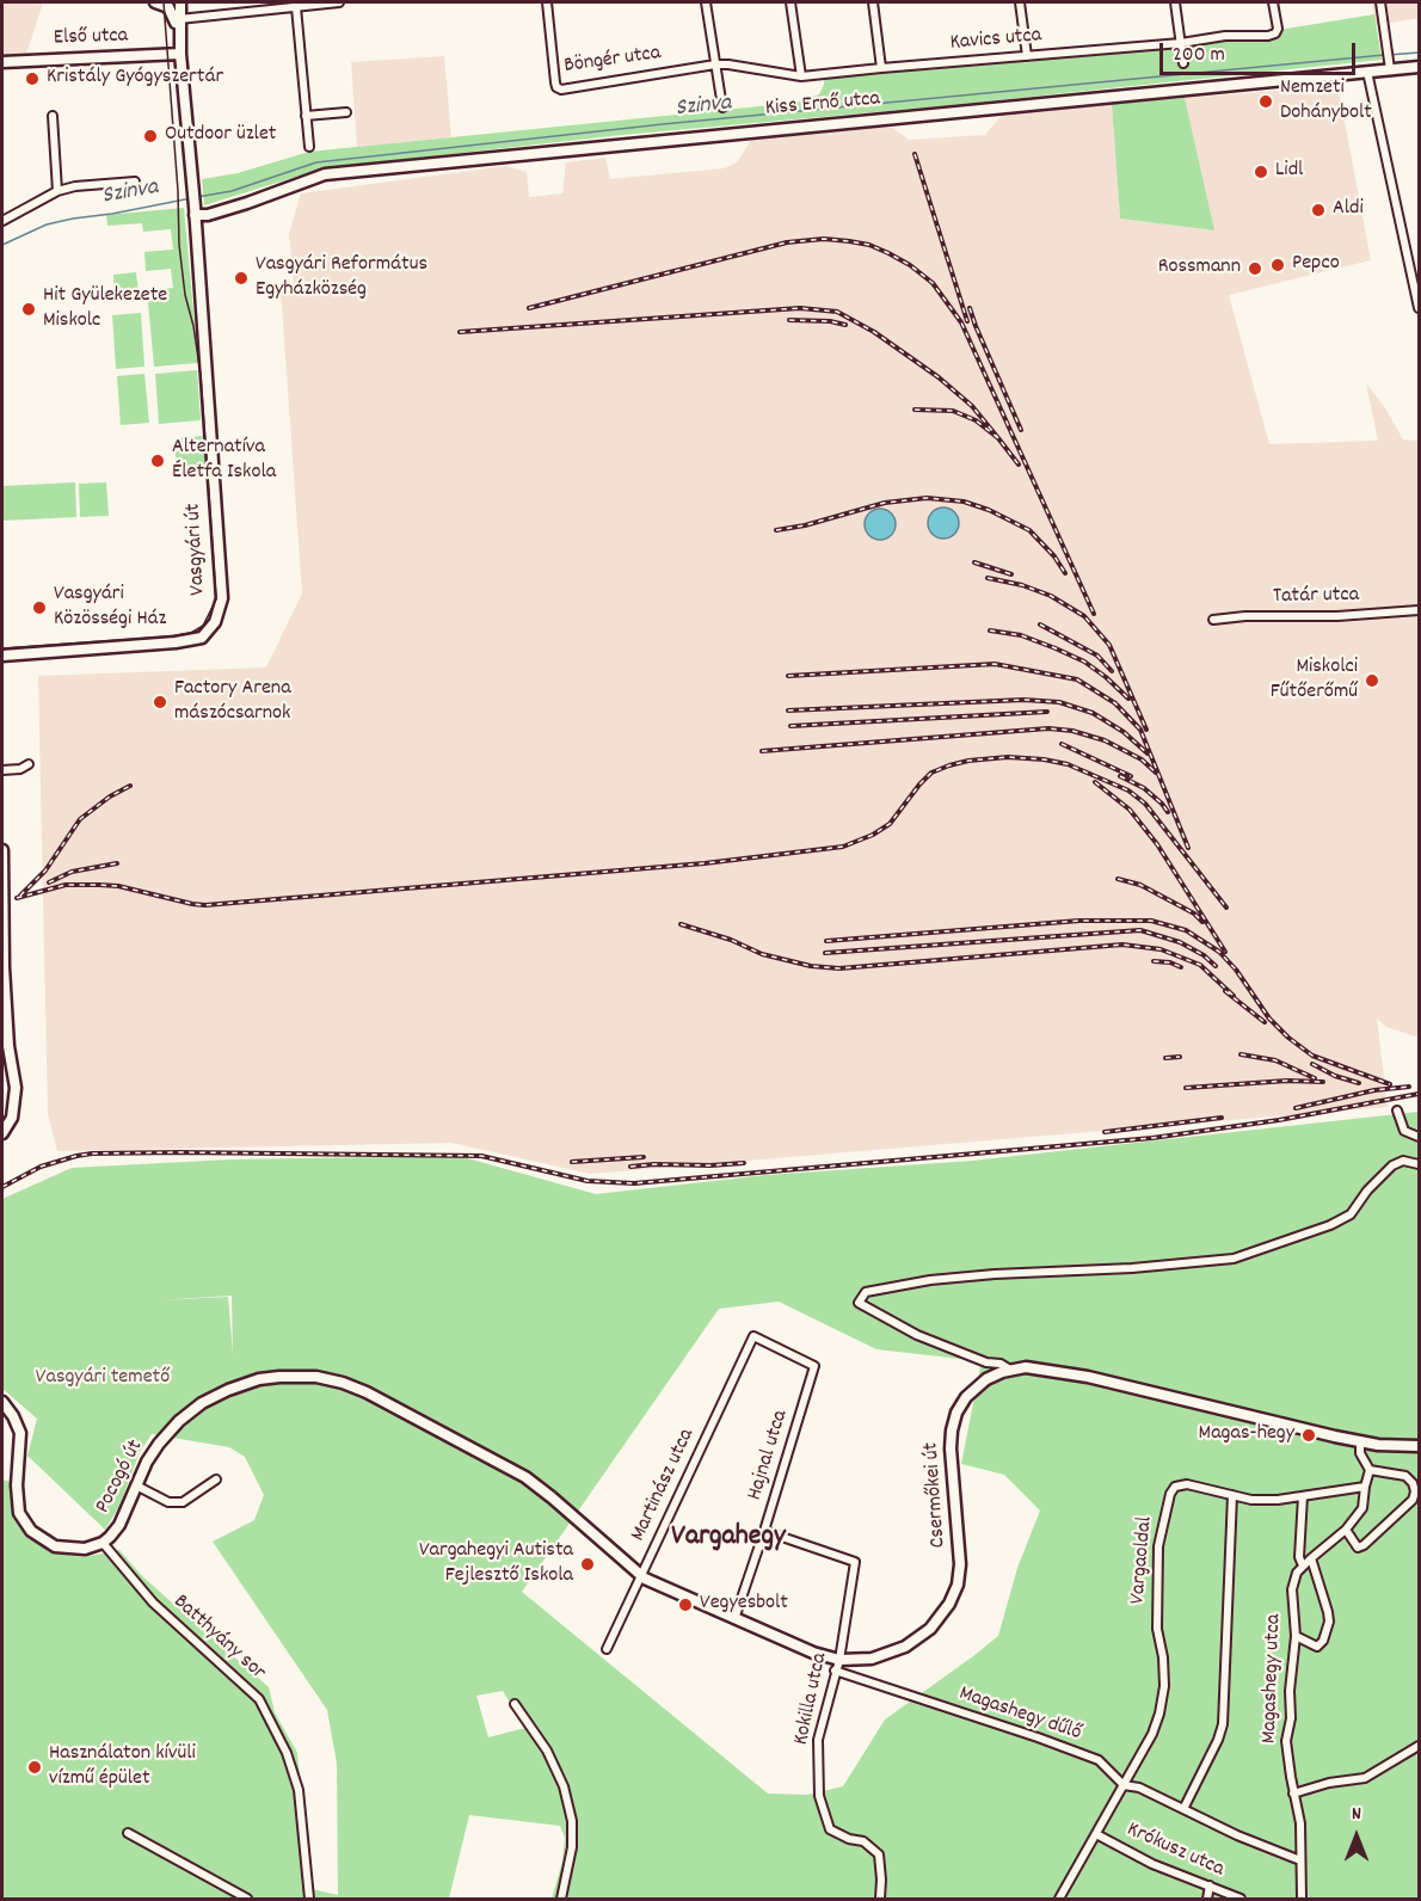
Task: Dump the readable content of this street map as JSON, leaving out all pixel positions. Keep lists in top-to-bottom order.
{
  "streets": {
    "street": [
      "Első utca",
      "Kavics utca",
      "Böngér utca",
      "Kiss Ernő utca",
      "Vasgyári út",
      "Tatár utca",
      "Hajnal utca",
      "Pocogó út",
      "Martinász utca",
      "Csermőkei út",
      "Vargaoldal",
      "Batthyány sor",
      "Magashegy utca",
      "Kokilla utca",
      "Magashegy dűlő",
      "Krókusz utca"
    ]
  },
  "crossings": [
    ["Első utca", "Vasgyári út"],
    ["Kavics utca", "Böngér utca"],
    ["Kiss Ernő utca", "Vasgyári út"],
    ["Hajnal utca", "Martinász utca"],
    ["Hajnal utca", "Csermőkei út"],
    ["Hajnal utca", "Kokilla utca"],
    ["Pocogó út", "Csermőkei út"],
    ["Pocogó út", "Batthyány sor"],
    ["Martinász utca", "Csermőkei út"],
    ["Csermőkei út", "Kokilla utca"],
    ["Vargaoldal", "Magashegy utca"],
    ["Vargaoldal", "Magashegy dűlő"],
    ["Vargaoldal", "Krókusz utca"],
    ["Magashegy utca", "Magashegy dűlő"],
    ["Kokilla utca", "Magashegy dűlő"]
  ],
  "districts": ["Vargahegy"],
  "water": ["Szinva"],
  "parks": ["Vasgyári temető"],
  "places": [
    "Kristály Gyógyszertár",
    "Nemzeti Dohánybolt",
    "Outdoor üzlet",
    "Lidl",
    "Aldi",
    "Pepco",
    "Rossmann",
    "Vasgyári Református Egyházközség",
    "Hit Gyülekezete Miskolc",
    "Alternatíva Életfa Iskola",
    "Vasgyári Közösségi Ház",
    "Miskolci Fűtőerőmű",
    "Factory Arena mászócsarnok",
    "Magas-hegy",
    "Vargahegyi Autista Fejlesztő Iskola",
    "Vegyesbolt",
    "Használaton kívüli vízmű épület"
  ],
  "scale_bar": "200 m",
  "north": "top"
}
